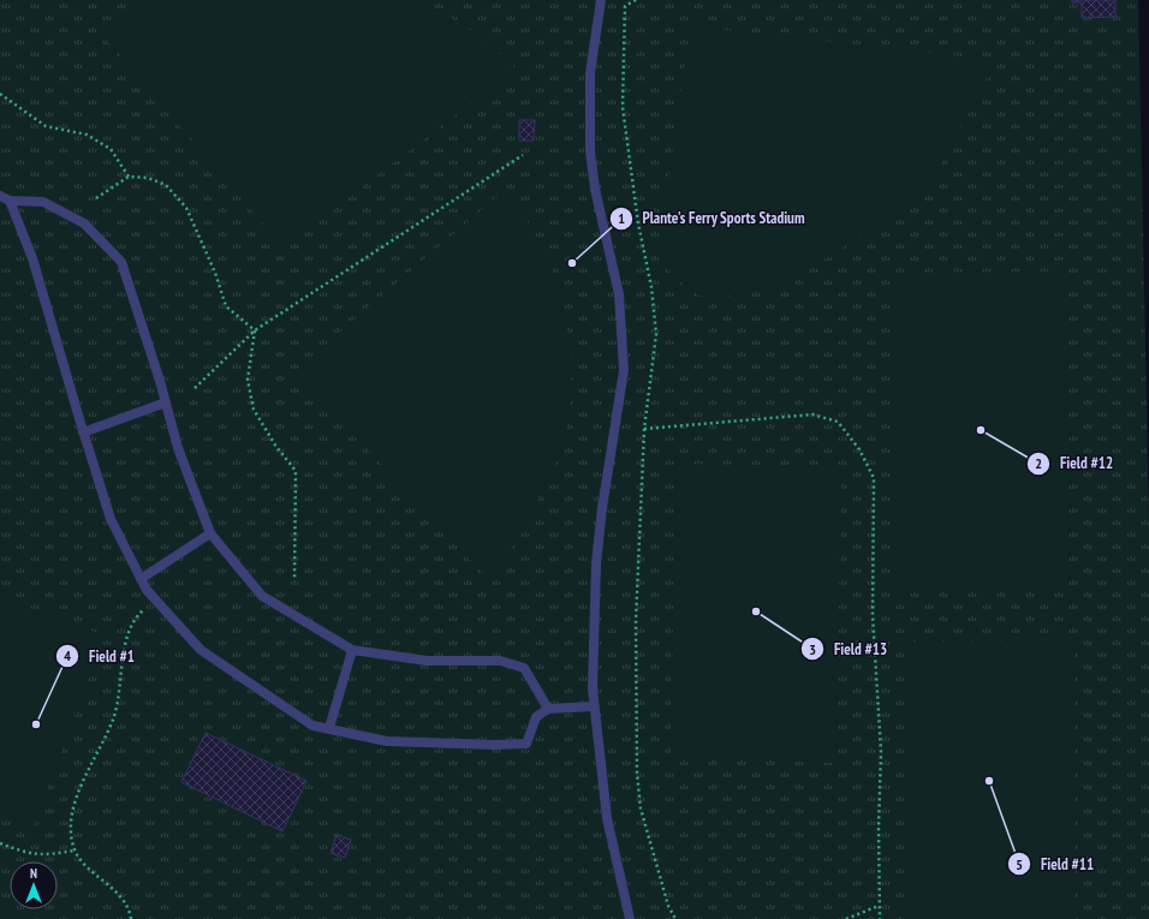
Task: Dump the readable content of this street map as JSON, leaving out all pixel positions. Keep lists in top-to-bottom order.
{
  "places": [
    "Plante's Ferry Sports Stadium",
    "Field #12",
    "Field #13",
    "Field #1",
    "Field #11"
  ],
  "north": "top"
}
